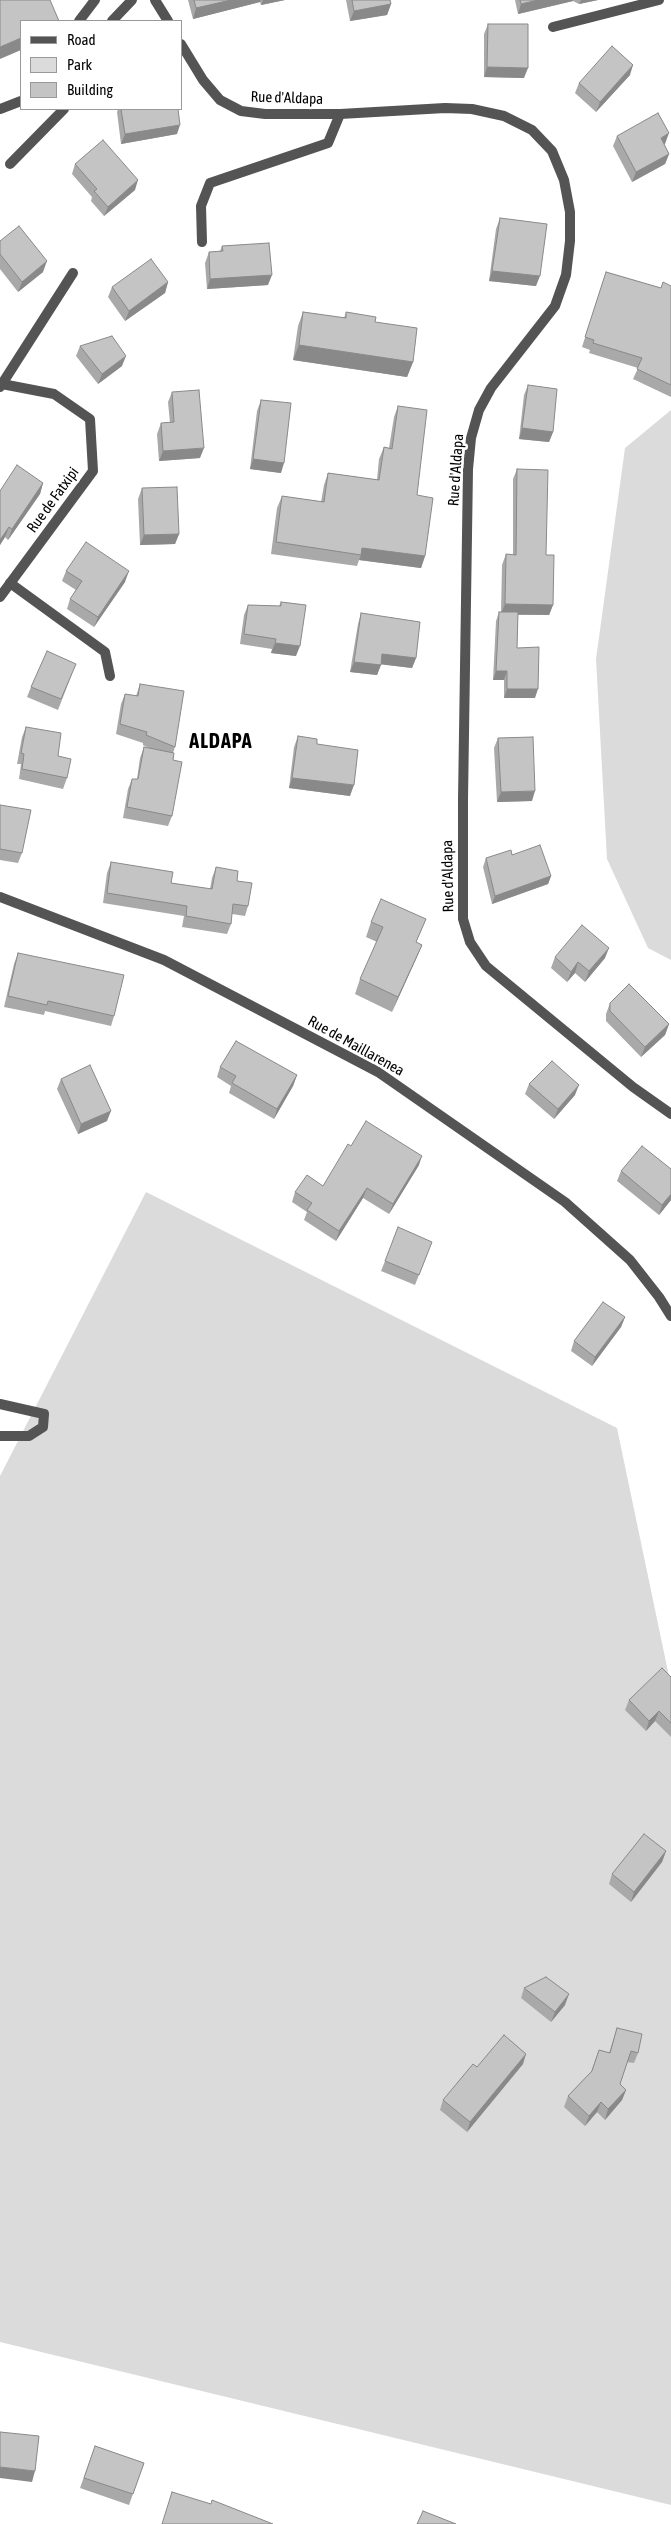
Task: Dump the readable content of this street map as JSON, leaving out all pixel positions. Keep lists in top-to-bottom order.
{
  "streets": {
    "street": ["Rue d'Aldapa", "Rue de Fatxipi", "Rue de Maillarenea"]
  },
  "districts": ["ALDAPA"],
  "legend": ["Road", "Park", "Building"]
}
